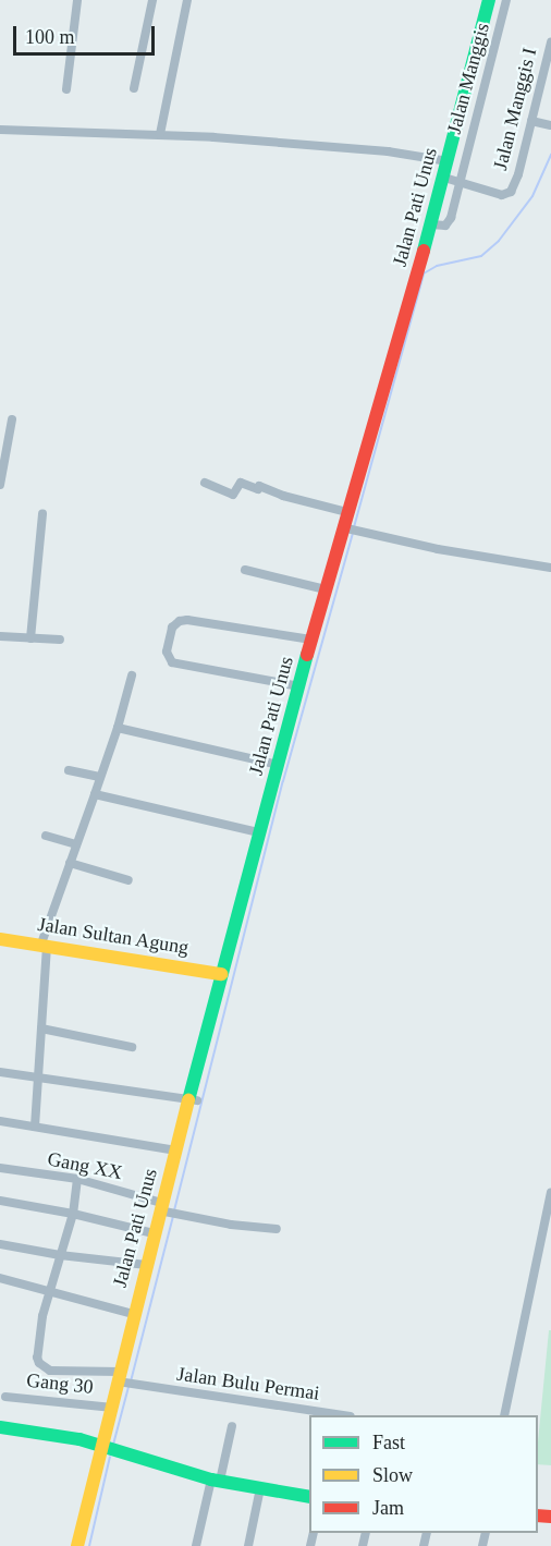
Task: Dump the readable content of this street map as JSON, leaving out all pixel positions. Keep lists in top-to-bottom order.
{
  "streets": {
    "main road": ["Jalan Pati Unus", "Jalan Sultan Agung"],
    "street": [
      "Jalan Manggis",
      "Jalan Manggis I",
      "Gang XX",
      "Gang 30",
      "Jalan Bulu Permai"
    ]
  },
  "crossings": [
    ["Jalan Manggis", "Jalan Manggis I"],
    ["Jalan Manggis", "Jalan Pati Unus"],
    ["Jalan Manggis I", "Jalan Pati Unus"],
    ["Jalan Pati Unus", "Jalan Sultan Agung"],
    ["Jalan Pati Unus", "Gang XX"],
    ["Jalan Pati Unus", "Gang 30"],
    ["Jalan Pati Unus", "Jalan Bulu Permai"]
  ],
  "legend": ["Fast", "Slow", "Jam"],
  "scale_bar": "100 m"
}
